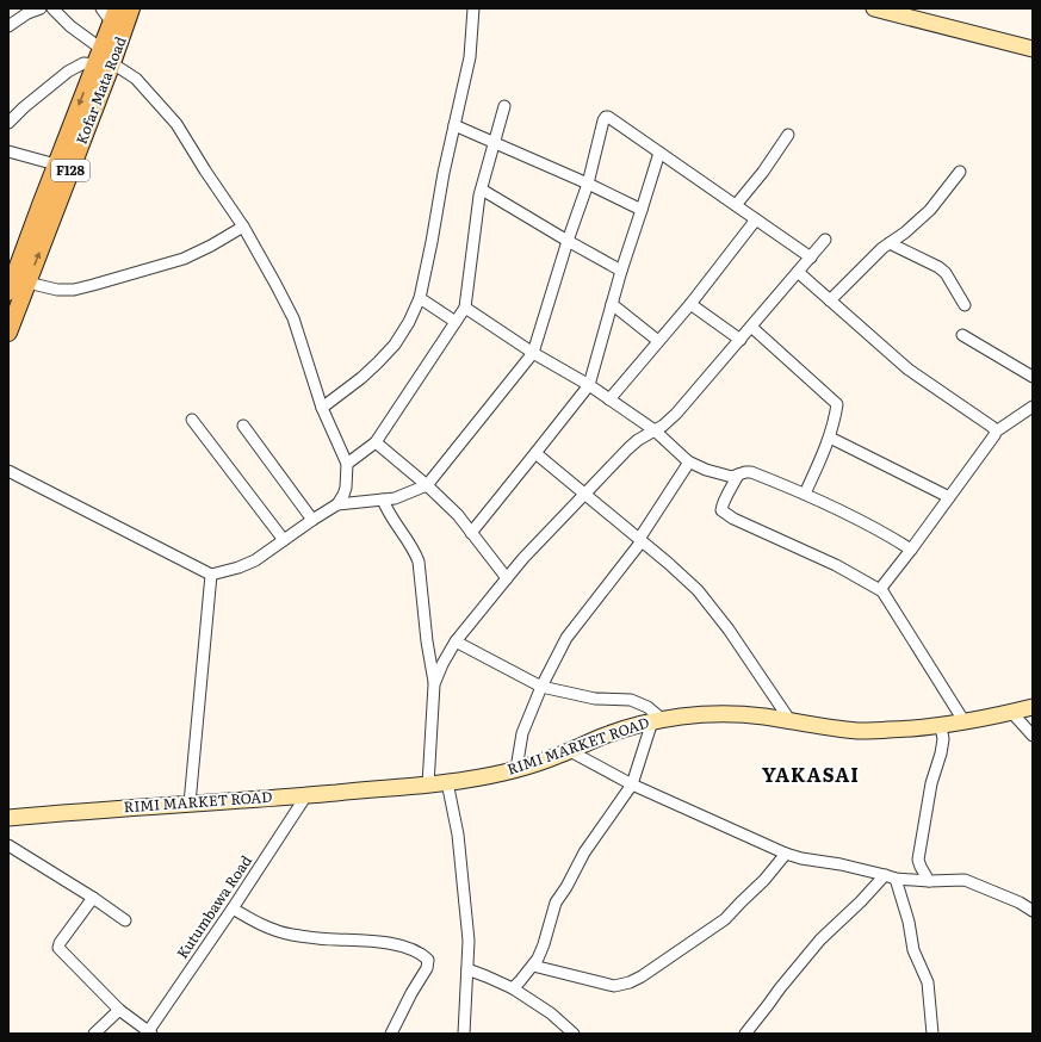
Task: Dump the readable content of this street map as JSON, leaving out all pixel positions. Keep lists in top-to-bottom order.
{
  "streets": {
    "main road": ["Kofar Mata Road", "F128"],
    "street": ["RIMI MARKET ROAD", "Kutumbawa Road"]
  },
  "crossings": [
    ["RIMI MARKET ROAD", "Kutumbawa Road"]
  ],
  "districts": ["YAKASAI"]
}
